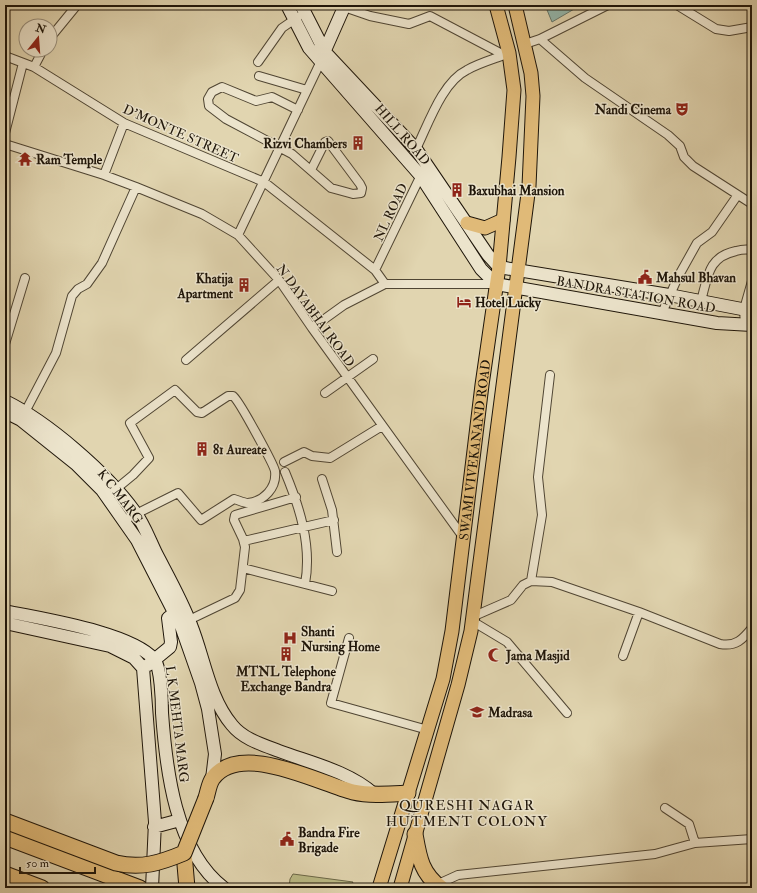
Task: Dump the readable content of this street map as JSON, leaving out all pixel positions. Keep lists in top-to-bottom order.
{
  "streets": {
    "main road": [
      "HILL ROAD",
      "BANDRA STATION ROAD",
      "SWAMI VIVEKANAND ROAD",
      "K C MARG",
      "L K MEHTA MARG"
    ],
    "street": ["D'MONTE STREET", "NL ROAD", "N DAYABHAI ROAD"]
  },
  "crossings": [
    ["D'MONTE STREET", "NL ROAD"],
    ["HILL ROAD", "NL ROAD"],
    ["HILL ROAD", "BANDRA STATION ROAD"],
    ["HILL ROAD", "SWAMI VIVEKANAND ROAD"],
    ["BANDRA STATION ROAD", "SWAMI VIVEKANAND ROAD"],
    ["N DAYABHAI ROAD", "SWAMI VIVEKANAND ROAD"]
  ],
  "districts": ["QURESHI NAGAR HUTMENT COLONY"],
  "places": {
    "theatre": ["Nandi Cinema"],
    "building": [
      "Rizvi Chambers",
      "Baxubhai Mansion",
      "Khatija Apartment",
      "81 Aureate",
      "MTNL Telephone Exchange Bandra"
    ],
    "temple": ["Ram Temple"],
    "public building": ["Mahsul Bhavan", "Bandra Fire Brigade"],
    "hotel": ["Hotel Lucky"],
    "hospital": ["Shanti Nursing Home"],
    "mosque": ["Jama Masjid"],
    "school or university": ["Madrasa"]
  },
  "scale_bar": "50 m",
  "north": "top"
}
